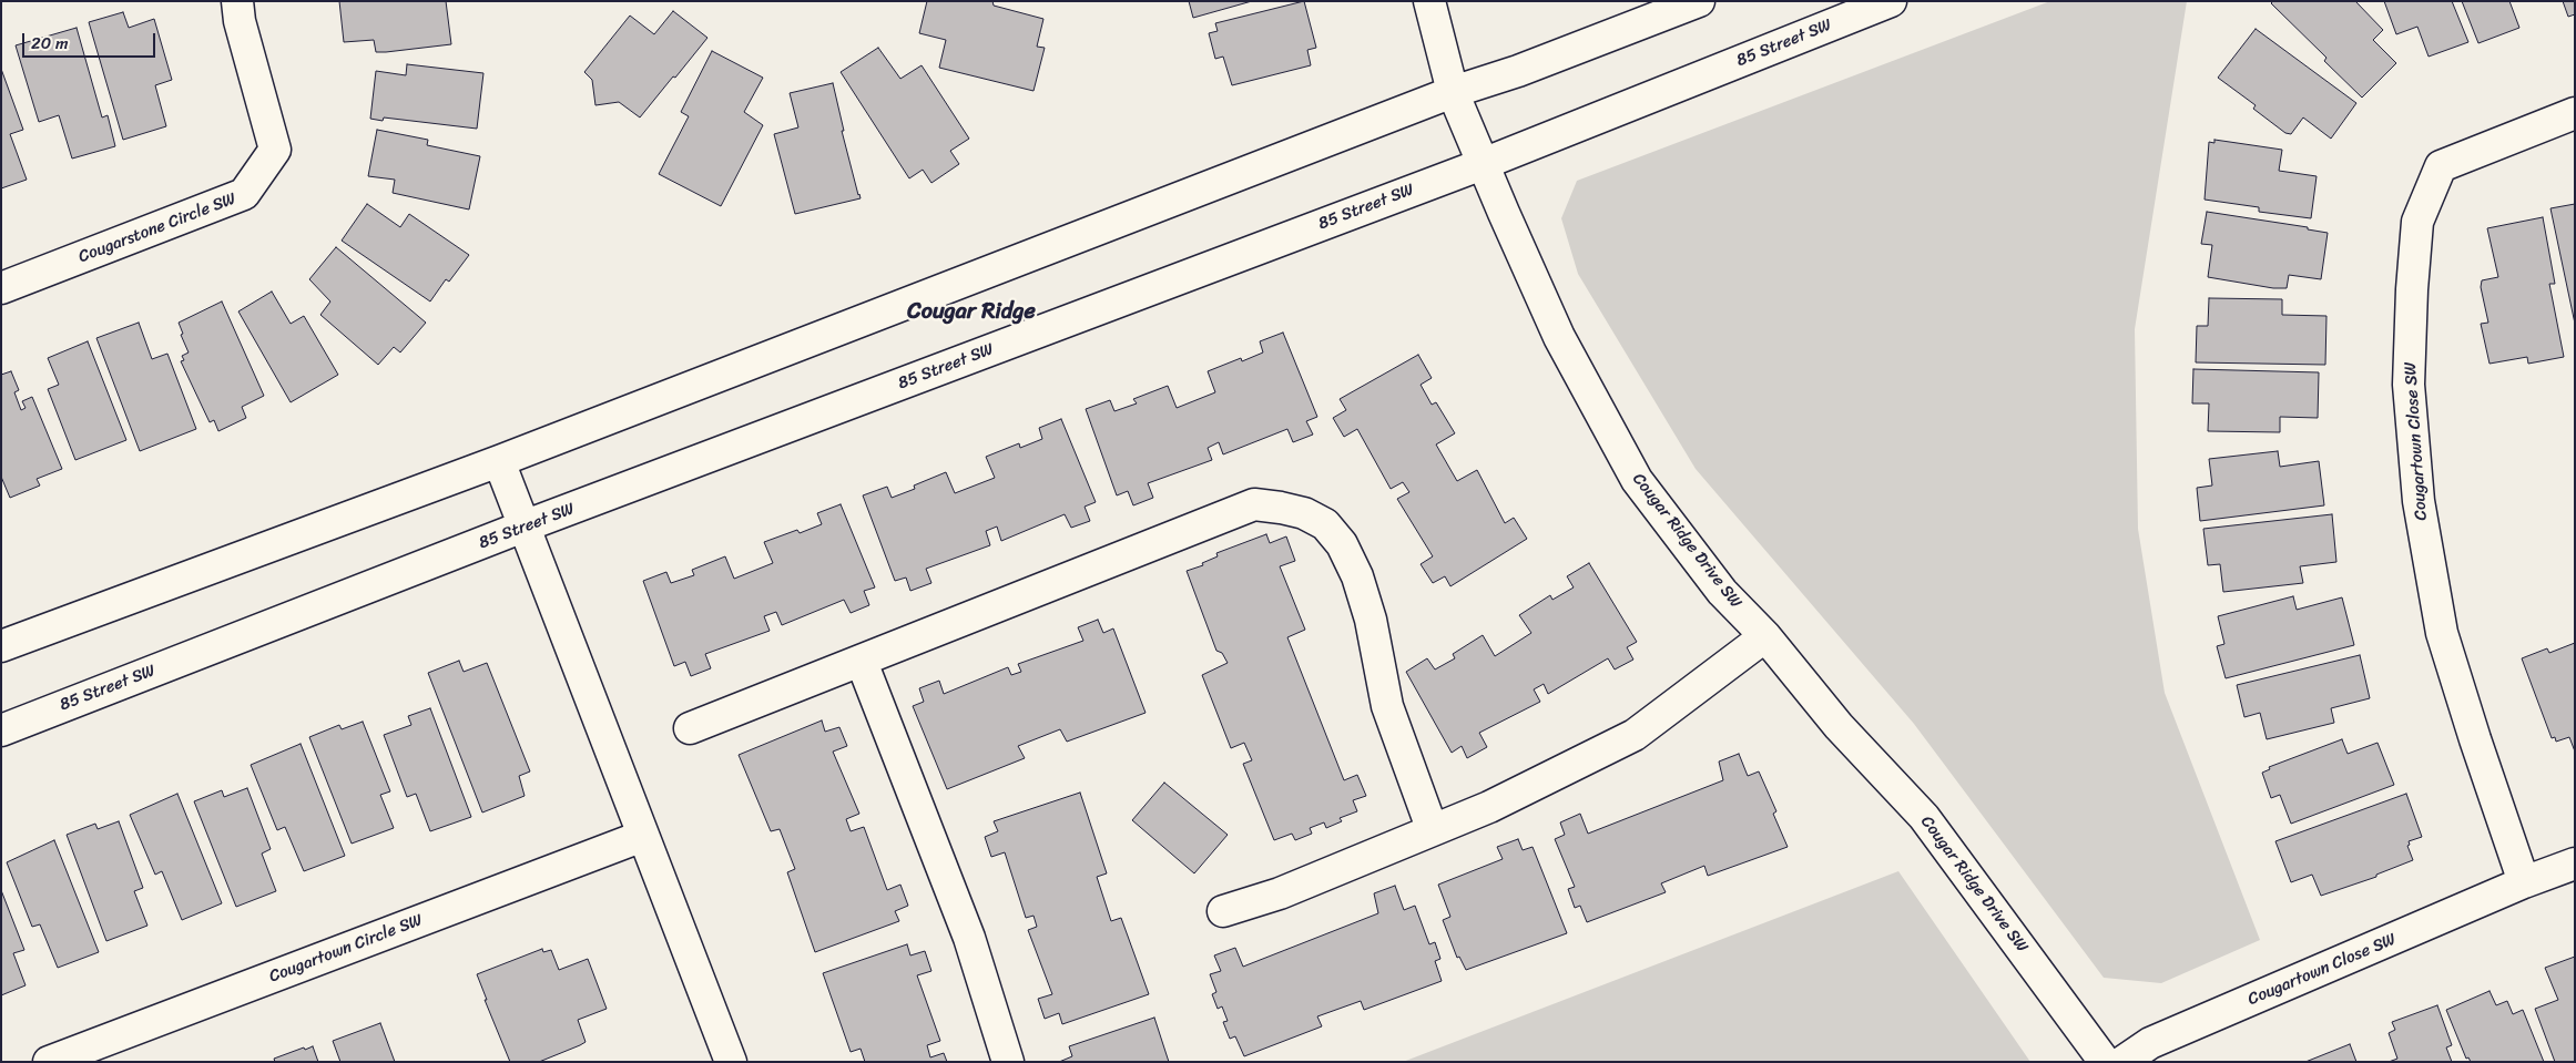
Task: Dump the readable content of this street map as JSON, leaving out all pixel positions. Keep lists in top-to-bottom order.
{
  "streets": {
    "street": [
      "85 Street SW",
      "Cougarstone Circle SW",
      "Cougartown Close SW",
      "Cougar Ridge Drive SW",
      "Cougartown Circle SW"
    ]
  },
  "crossings": [
    ["85 Street SW", "Cougar Ridge Drive SW"]
  ],
  "districts": ["Cougar Ridge"],
  "scale_bar": "20 m"
}
